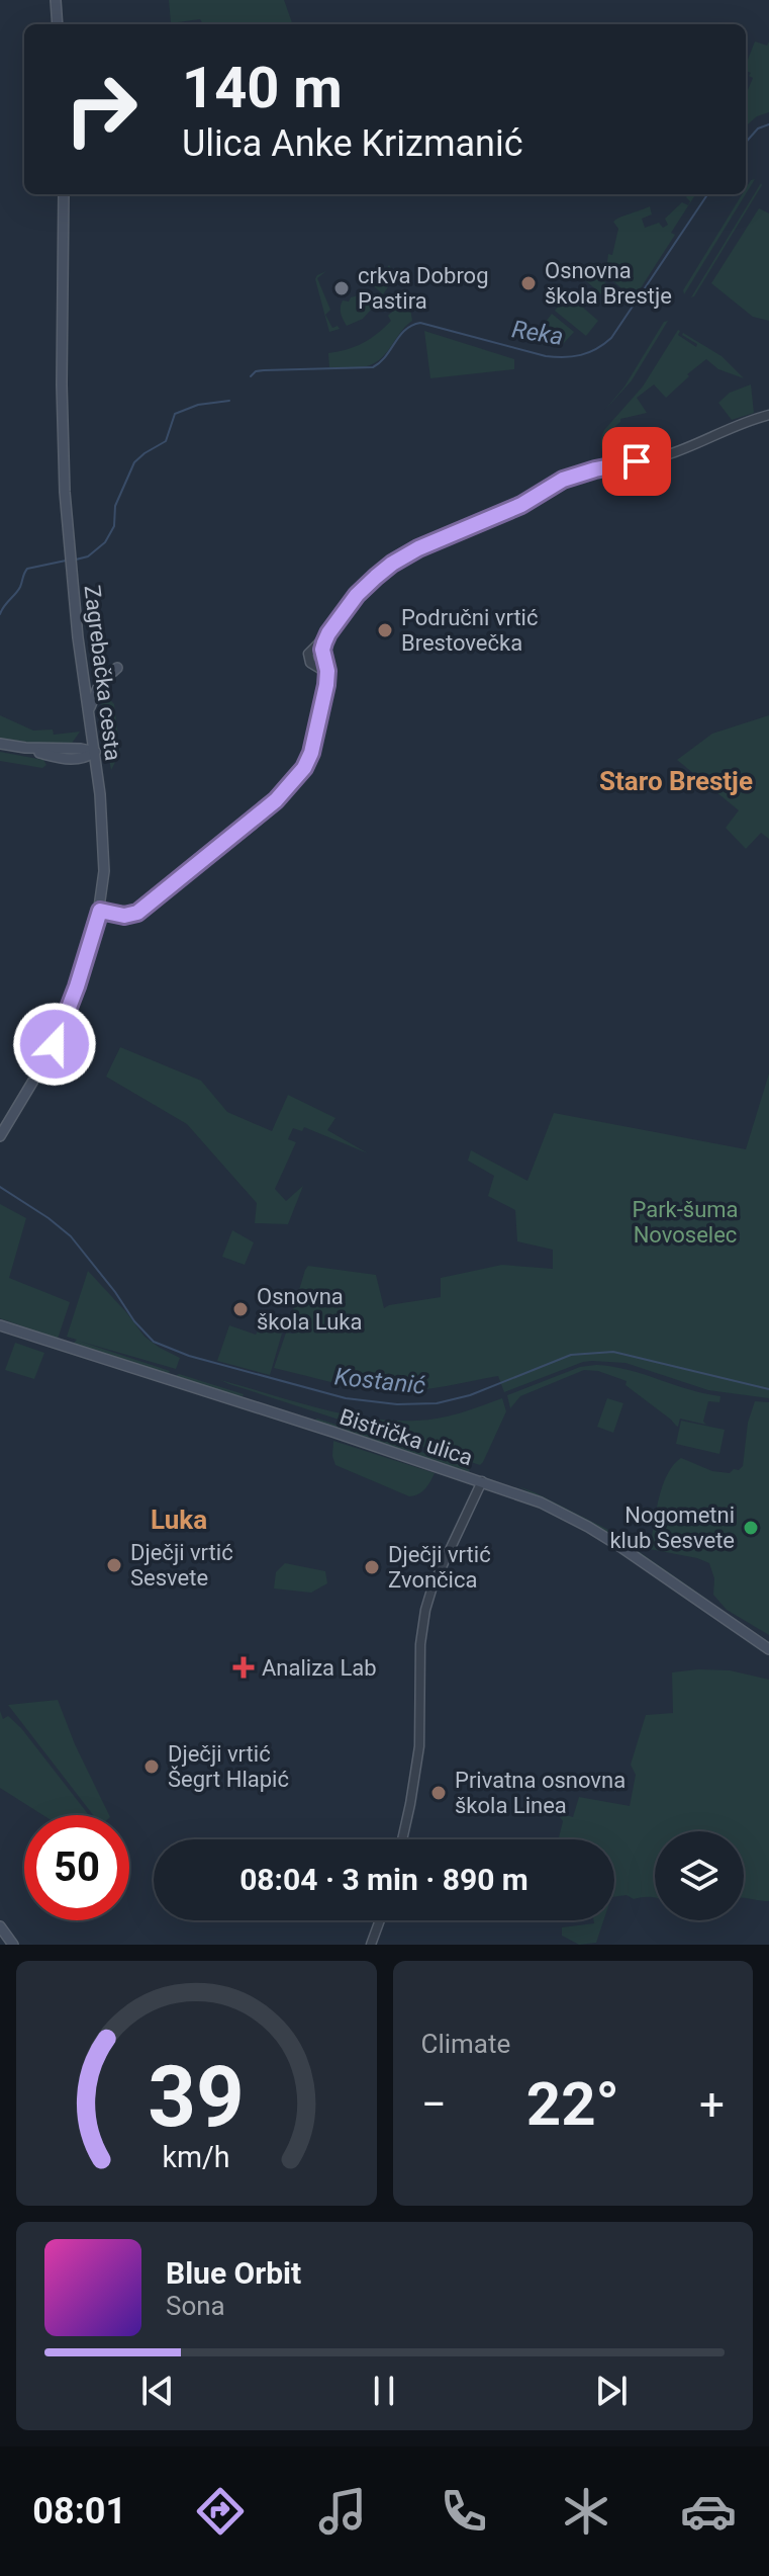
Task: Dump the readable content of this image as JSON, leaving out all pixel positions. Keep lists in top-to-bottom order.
{
  "streets": {
    "main road": ["Zagrebačka cesta", "Bistrička ulica"]
  },
  "districts": ["Staro Brestje", "Luka"],
  "water": ["Reka", "Kostanić"],
  "parks": ["Park-šuma Novoselec"],
  "places": {
    "other": [
      "Osnovna škola Brestje",
      "crkva Dobrog Pastira",
      "Područni vrtić Brestovečka",
      "Osnovna škola Luka",
      "Nogometni klub Sesvete",
      "Dječji vrtić Sesvete",
      "Dječji vrtić Zvončica",
      "Dječji vrtić Šegrt Hlapić",
      "Privatna osnovna škola Linea"
    ],
    "health": ["Analiza Lab"]
  },
  "page": {
    "turn": ["140 m", "Ulica Anke Krizmanić"],
    "limit": "50",
    "trip": "08:04 · 3 min · 890 m",
    "tile": "Climate",
    "heat": ["−", "22°", "+"],
    "song": ["Blue Orbit", "Sona"],
    "tabs": "08:01",
    "gauge": ["39", "km/h"]
  }
}
